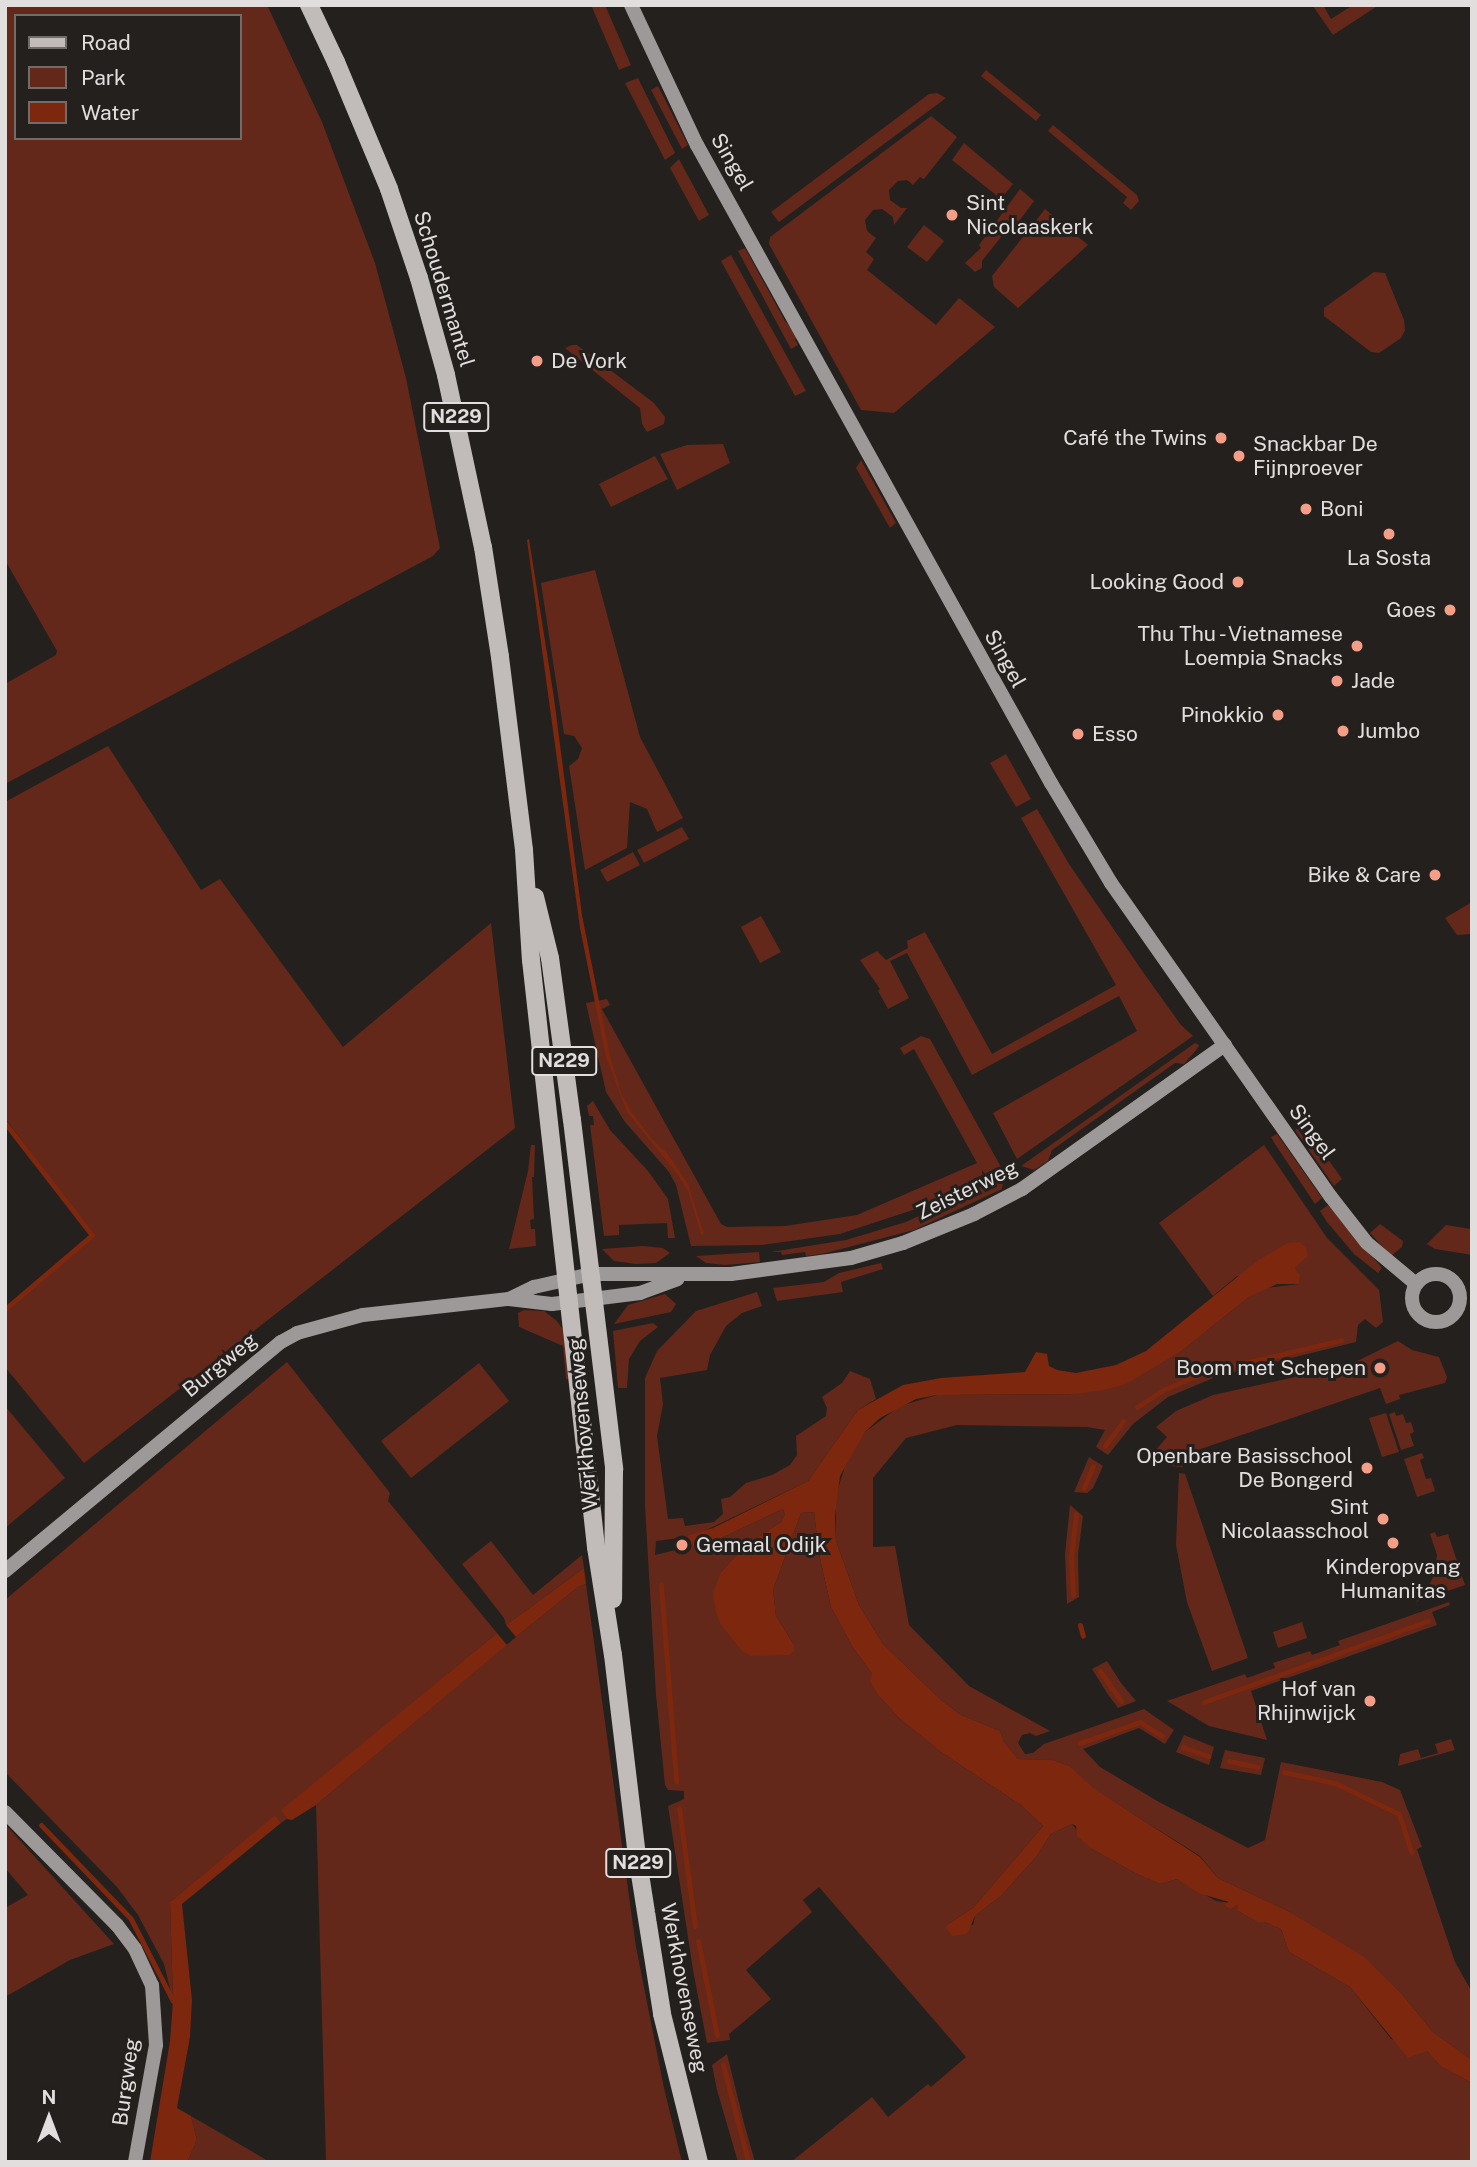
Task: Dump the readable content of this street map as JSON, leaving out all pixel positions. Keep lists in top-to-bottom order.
{
  "streets": {
    "main road": ["Schoudermantel", "N229", "Werkhovenseweg"],
    "street": ["Singel", "Zeisterweg", "Burgweg"]
  },
  "crossings": [
    ["Singel", "Zeisterweg"],
    ["Schoudermantel", "Zeisterweg"],
    ["Schoudermantel", "Burgweg"],
    ["Schoudermantel", "Werkhovenseweg"],
    ["Zeisterweg", "Burgweg"],
    ["Zeisterweg", "Werkhovenseweg"],
    ["Burgweg", "Werkhovenseweg"]
  ],
  "places": [
    "Sint Nicolaaskerk",
    "De Vork",
    "Café the Twins",
    "Snackbar De Fijnproever",
    "Boni",
    "La Sosta",
    "Looking Good",
    "Goes",
    "Thu Thu - Vietnamese Loempia Snacks",
    "Jade",
    "Pinokkio",
    "Jumbo",
    "Esso",
    "Bike & Care",
    "Boom met Schepen",
    "Openbare Basisschool De Bongerd",
    "Sint Nicolaasschool",
    "Kinderopvang Humanitas",
    "Gemaal Odijk",
    "Hof van Rhijnwijck"
  ],
  "legend": ["Road", "Park", "Water"],
  "north": "top"
}
